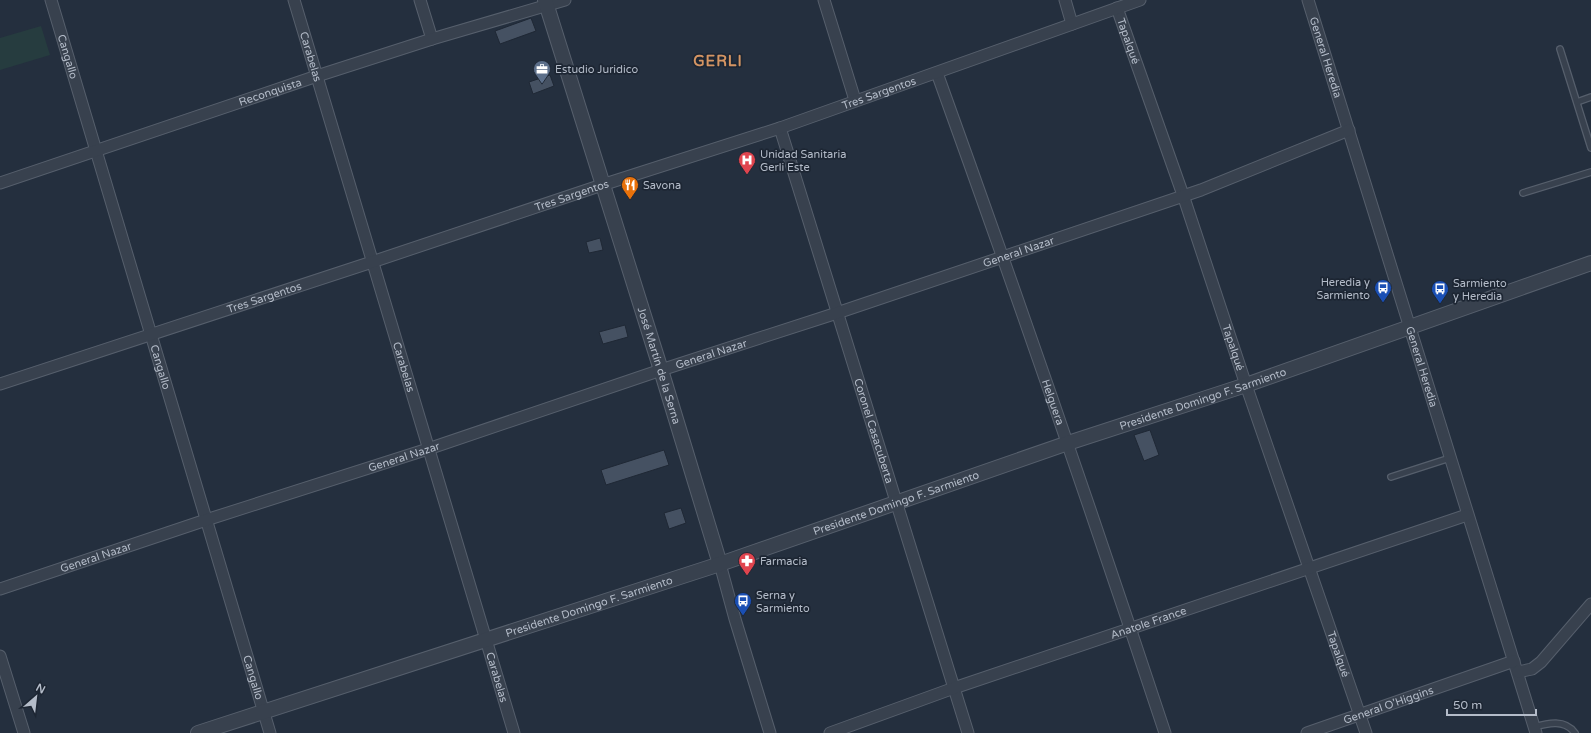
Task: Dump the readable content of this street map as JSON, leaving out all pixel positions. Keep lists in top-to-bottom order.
{
  "streets": {
    "street": [
      "Tapalqué",
      "Cangallo",
      "Carabelas",
      "General Heredia",
      "Reconquista",
      "Tres Sargentos",
      "General Nazar",
      "José Martín de la Serna",
      "Presidente Domingo F. Sarmiento",
      "Helguera",
      "Coronel Casacuberta",
      "Anatole France",
      "General O'Higgins"
    ]
  },
  "crossings": [
    ["Tapalqué", "Tres Sargentos"],
    ["Tapalqué", "General Nazar"],
    ["Tapalqué", "Presidente Domingo F. Sarmiento"],
    ["Tapalqué", "Anatole France"],
    ["Tapalqué", "General O'Higgins"],
    ["Cangallo", "Reconquista"],
    ["Cangallo", "Tres Sargentos"],
    ["Cangallo", "General Nazar"],
    ["Cangallo", "Presidente Domingo F. Sarmiento"],
    ["Carabelas", "Reconquista"],
    ["Carabelas", "Tres Sargentos"],
    ["Carabelas", "General Nazar"],
    ["Carabelas", "Presidente Domingo F. Sarmiento"],
    ["General Heredia", "General Nazar"],
    ["General Heredia", "Presidente Domingo F. Sarmiento"],
    ["General Heredia", "Anatole France"],
    ["General Heredia", "General O'Higgins"],
    ["Reconquista", "José Martín de la Serna"],
    ["Tres Sargentos", "José Martín de la Serna"],
    ["Tres Sargentos", "Helguera"],
    ["Tres Sargentos", "Coronel Casacuberta"],
    ["General Nazar", "José Martín de la Serna"],
    ["General Nazar", "Helguera"],
    ["General Nazar", "Coronel Casacuberta"],
    ["José Martín de la Serna", "Presidente Domingo F. Sarmiento"],
    ["Presidente Domingo F. Sarmiento", "Helguera"],
    ["Presidente Domingo F. Sarmiento", "Coronel Casacuberta"],
    ["Helguera", "Anatole France"],
    ["Coronel Casacuberta", "Anatole France"]
  ],
  "districts": ["GERLI"],
  "places": {
    "office": ["Estudio Juridico"],
    "hospital": ["Unidad Sanitaria Gerli Este"],
    "restaurant": ["Savona"],
    "bus stop": ["Heredia y Sarmiento", "Sarmiento y Heredia", "Serna y Sarmiento"],
    "pharmacy": ["Farmacia"]
  },
  "scale_bar": "50 m",
  "north": "top right"
}
